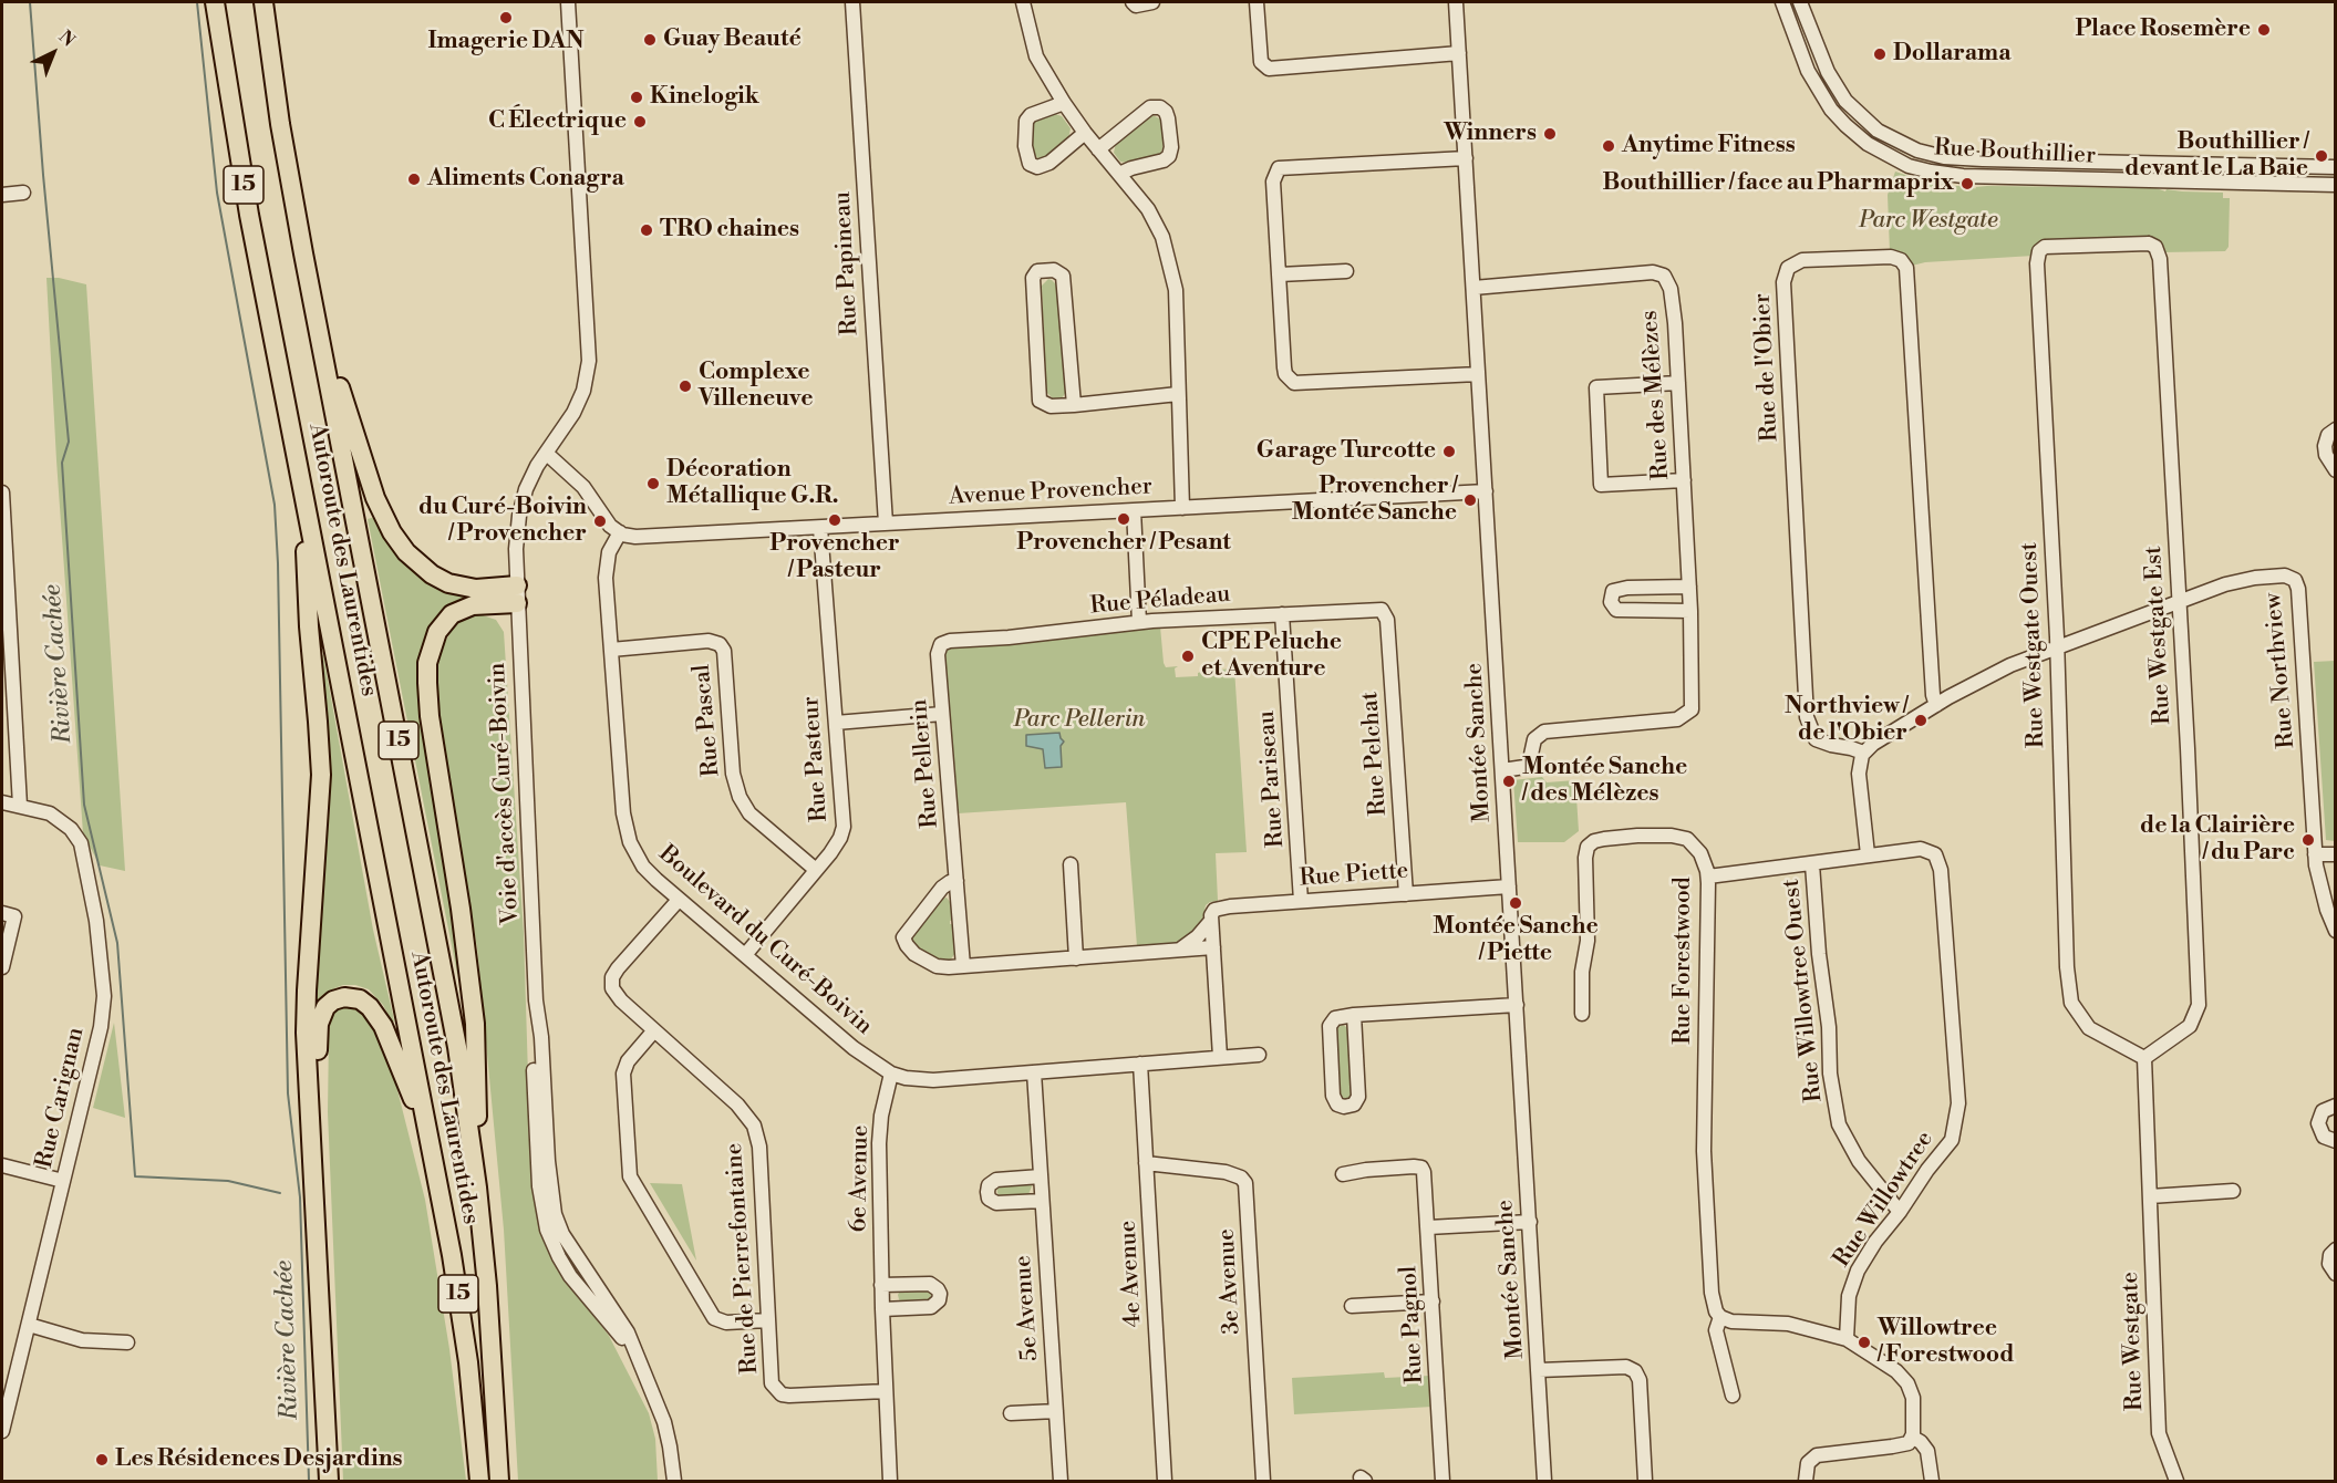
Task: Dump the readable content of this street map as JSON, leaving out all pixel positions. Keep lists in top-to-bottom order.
{
  "streets": {
    "highway": ["15", "Autoroute des Laurentides"],
    "street": [
      "Rue Bouthillier",
      "Rue Papineau",
      "Rue de l'Obier",
      "Rue des Mélèzes",
      "Avenue Provencher",
      "Rue Péladeau",
      "Rue Westgate Est",
      "Rue Westgate Ouest",
      "Rue Northview",
      "Rue Pascal",
      "Montée Sanche",
      "Rue Pelchat",
      "Rue Pasteur",
      "Rue Pellerin",
      "Rue Pariseau",
      "Voie d'accès Curé-Boivin",
      "Rue Piette",
      "Boulevard du Curé-Boivin",
      "Rue Forestwood",
      "Rue Willowtree Ouest",
      "Rue Carignan",
      "6e Avenue",
      "Rue Willowtree",
      "Rue de Pierrefontaine",
      "4e Avenue",
      "3e Avenue",
      "5e Avenue",
      "Rue Pagnol",
      "Rue Westgate"
    ]
  },
  "crossings": [
    ["Rue Papineau", "Avenue Provencher"],
    ["Rue de l'Obier", "Rue Northview"],
    ["Rue des Mélèzes", "Montée Sanche"],
    ["Avenue Provencher", "Montée Sanche"],
    ["Avenue Provencher", "Rue Pasteur"],
    ["Avenue Provencher", "Boulevard du Curé-Boivin"],
    ["Rue Péladeau", "Rue Pelchat"],
    ["Rue Péladeau", "Rue Pellerin"],
    ["Rue Péladeau", "Rue Pariseau"],
    ["Rue Westgate Est", "Rue Westgate Ouest"],
    ["Rue Westgate Est", "Rue Northview"],
    ["Rue Westgate Est", "Rue Westgate"],
    ["Rue Westgate Ouest", "Rue Northview"],
    ["Rue Westgate Ouest", "Rue Westgate"],
    ["Rue Pascal", "Rue Pasteur"],
    ["Rue Pascal", "Boulevard du Curé-Boivin"],
    ["Montée Sanche", "Rue Piette"],
    ["Rue Pelchat", "Rue Piette"],
    ["Rue Pasteur", "Boulevard du Curé-Boivin"],
    ["Rue Pariseau", "Rue Piette"],
    ["Boulevard du Curé-Boivin", "6e Avenue"],
    ["Boulevard du Curé-Boivin", "Rue de Pierrefontaine"],
    ["Boulevard du Curé-Boivin", "4e Avenue"],
    ["Boulevard du Curé-Boivin", "5e Avenue"],
    ["Rue Forestwood", "Rue Willowtree"],
    ["Rue Willowtree Ouest", "Rue Willowtree"],
    ["6e Avenue", "Rue de Pierrefontaine"],
    ["4e Avenue", "3e Avenue"]
  ],
  "water": ["Rivière Cachée"],
  "parks": ["Parc Westgate", "Parc Pellerin"],
  "places": [
    "Imagerie DAN",
    "Place Rosemère",
    "Guay Beauté",
    "Dollarama",
    "Kinelogik",
    "C Électrique",
    "Winners",
    "Anytime Fitness",
    "Bouthillier / devant le La Baie",
    "Aliments Conagra",
    "Bouthillier / face au Pharmaprix",
    "TRO chaines",
    "Complexe Villeneuve",
    "Garage Turcotte",
    "Décoration Métallique G.R.",
    "Provencher / Montée Sanche",
    "Provencher / Pesant",
    "Provencher / Pasteur",
    "du Curé-Boivin / Provencher",
    "CPE Peluche et Aventure",
    "Northview / de l'Obier",
    "Montée Sanche / des Mélèzes",
    "de la Clairière / du Parc",
    "Montée Sanche / Piette",
    "Willowtree / Forestwood",
    "Les Résidences Desjardins"
  ],
  "north": "top right"
}
